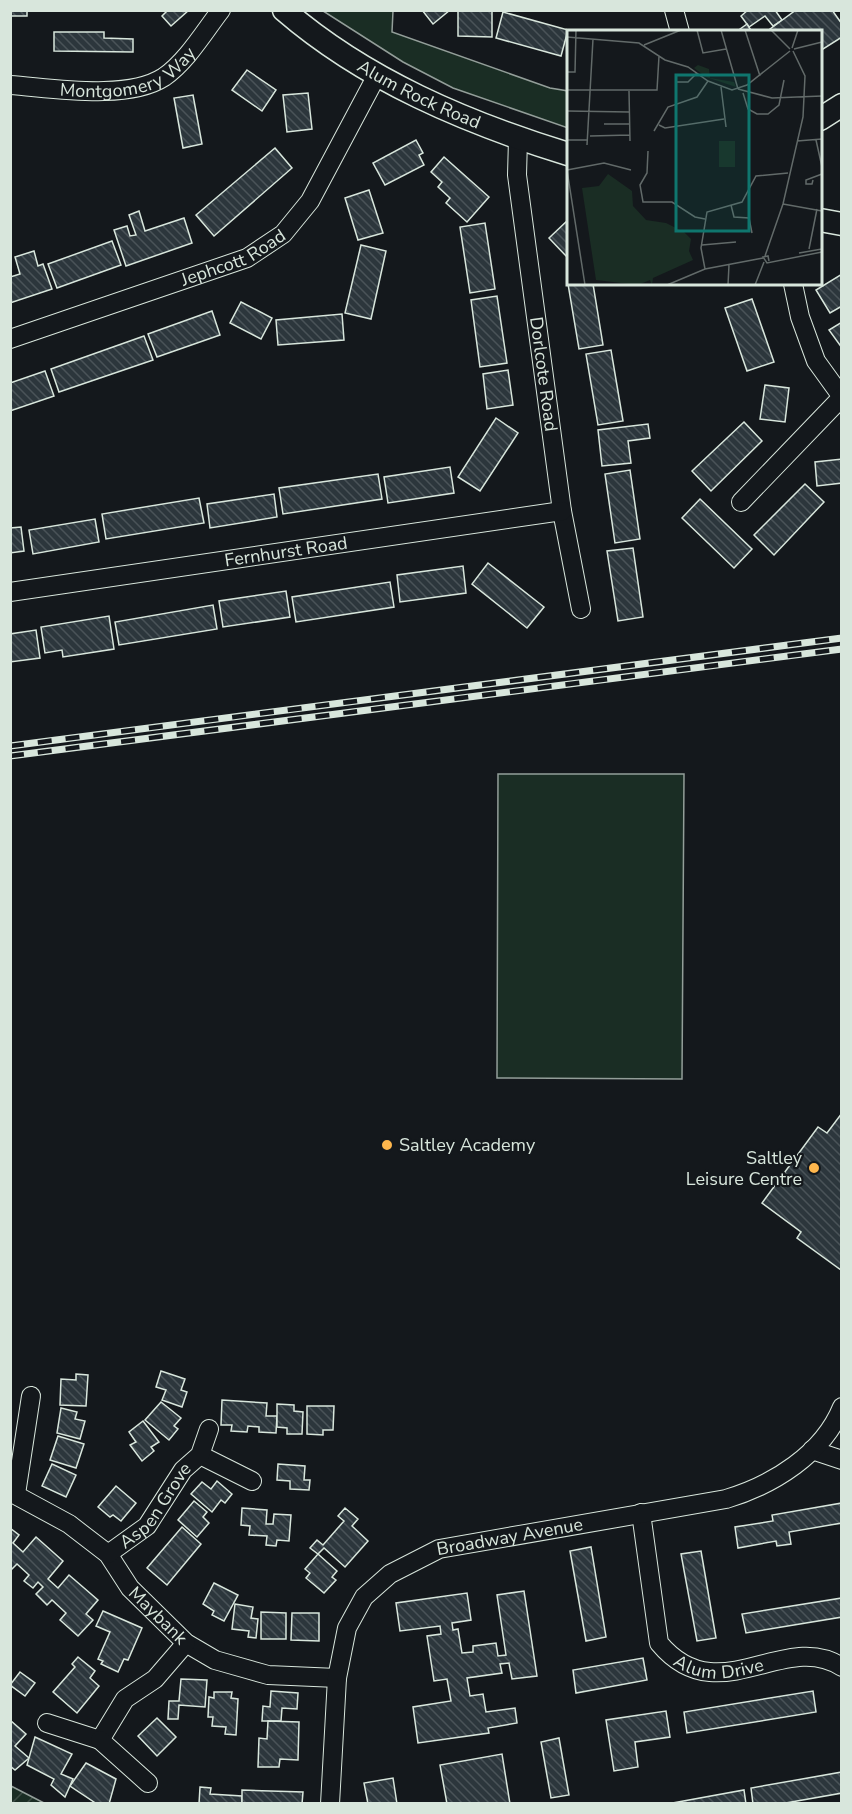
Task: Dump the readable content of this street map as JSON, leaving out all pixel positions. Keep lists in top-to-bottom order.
{
  "streets": {
    "street": [
      "Montgomery Way",
      "Alum Rock Road",
      "Jephcott Road",
      "Dorlcote Road",
      "Fernhurst Road",
      "Aspen Grove",
      "Broadway Avenue",
      "Maybank",
      "Alum Drive"
    ]
  },
  "crossings": [
    ["Alum Rock Road", "Jephcott Road"],
    ["Alum Rock Road", "Dorlcote Road"],
    ["Dorlcote Road", "Fernhurst Road"],
    ["Aspen Grove", "Maybank"],
    ["Broadway Avenue", "Maybank"],
    ["Broadway Avenue", "Alum Drive"]
  ],
  "places": ["Saltley Academy", "Saltley Leisure Centre"]
}
